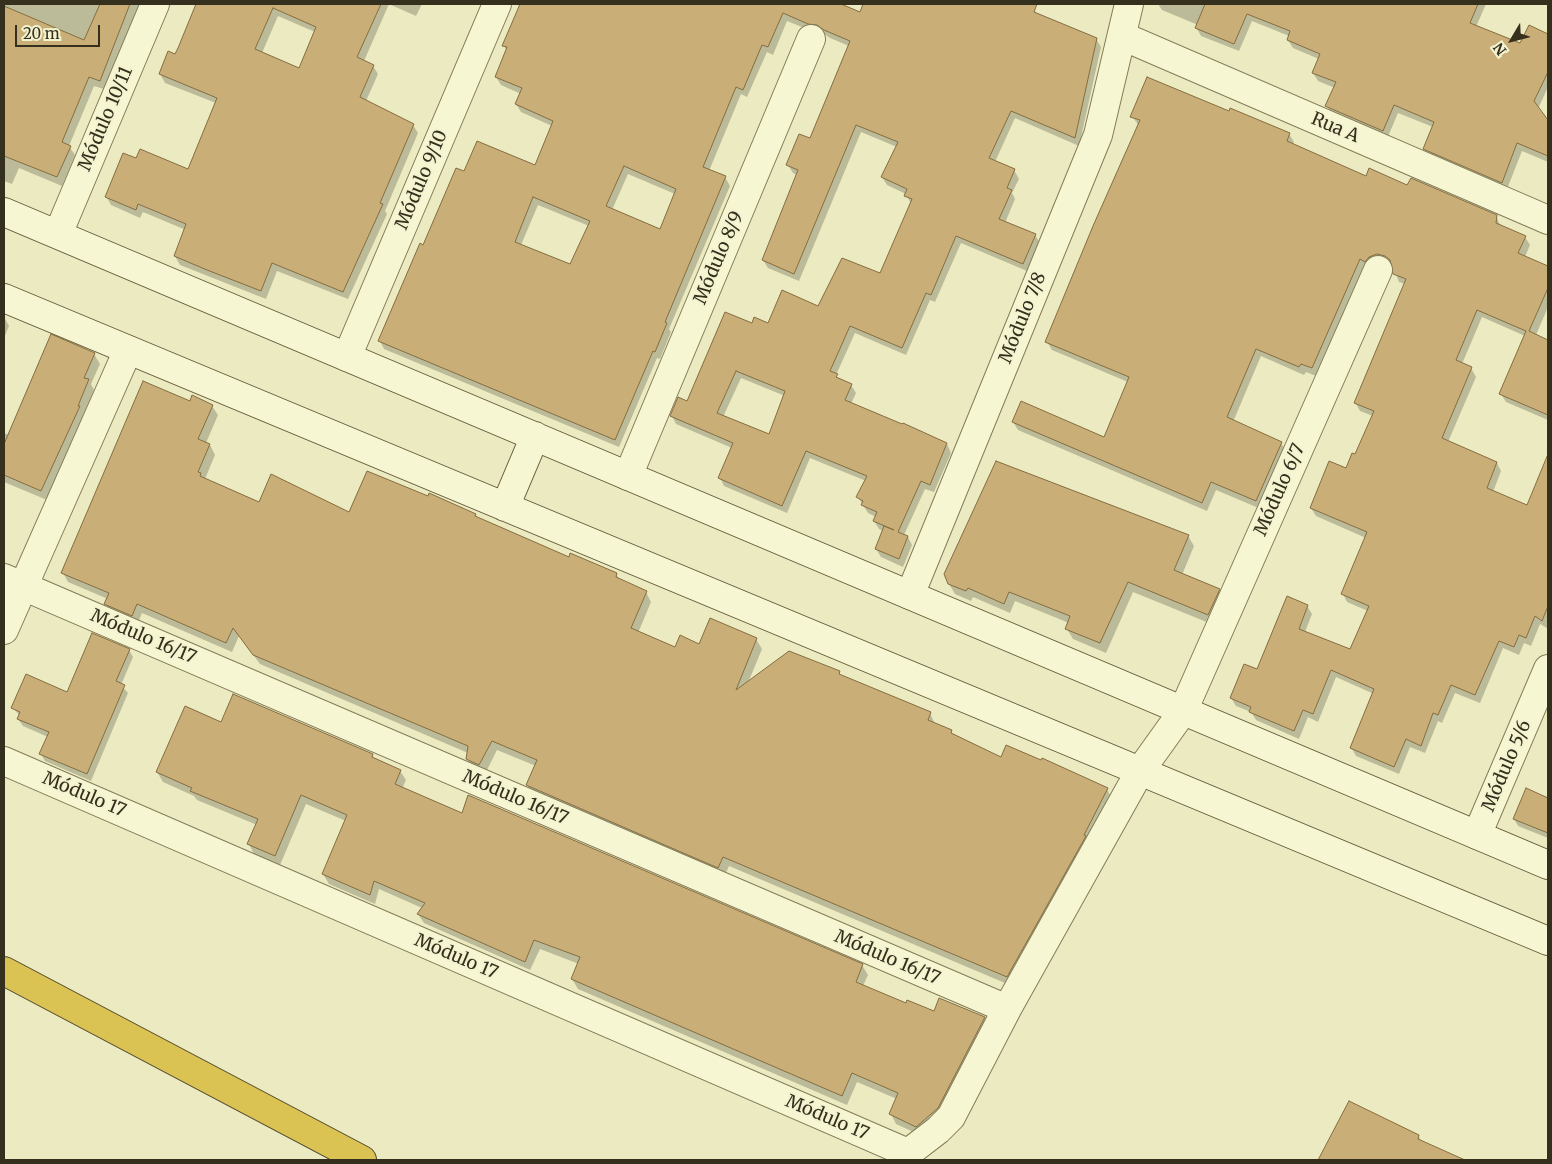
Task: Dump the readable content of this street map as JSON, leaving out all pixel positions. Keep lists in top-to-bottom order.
{
  "streets": {
    "street": [
      "Módulo 10/11",
      "Rua A",
      "Módulo 9/10",
      "Módulo 8/9",
      "Módulo 7/8",
      "Módulo 6/7",
      "Módulo 16/17",
      "Módulo 5/6",
      "Módulo 17"
    ]
  },
  "crossings": [
    ["Rua A", "Módulo 7/8"],
    ["Módulo 6/7", "Módulo 16/17"],
    ["Módulo 6/7", "Módulo 17"]
  ],
  "scale_bar": "20 m",
  "north": "bottom left"
}
